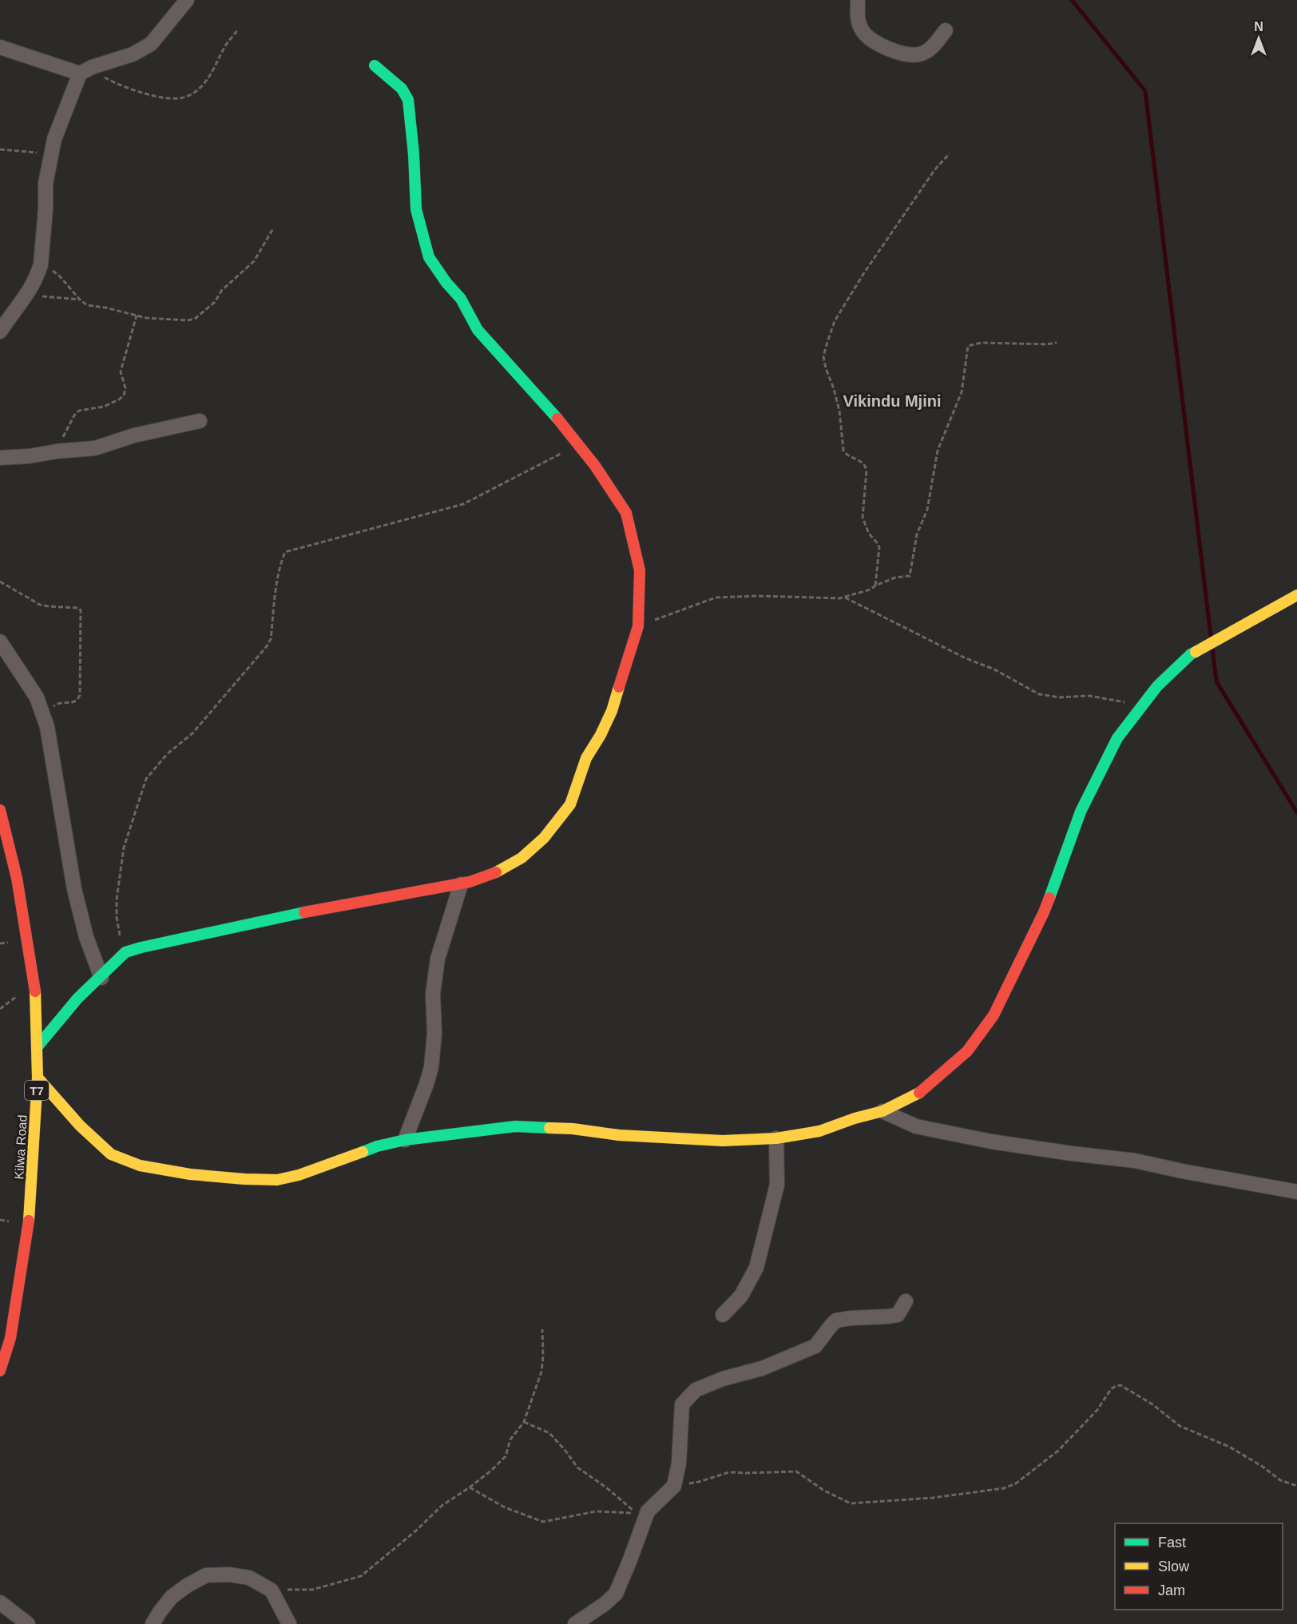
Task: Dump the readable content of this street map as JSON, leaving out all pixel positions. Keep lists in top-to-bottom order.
{
  "streets": {
    "main road": ["T7", "Kilwa Road"]
  },
  "districts": ["Vikindu Mjini"],
  "legend": ["Fast", "Slow", "Jam"],
  "north": "top"
}
